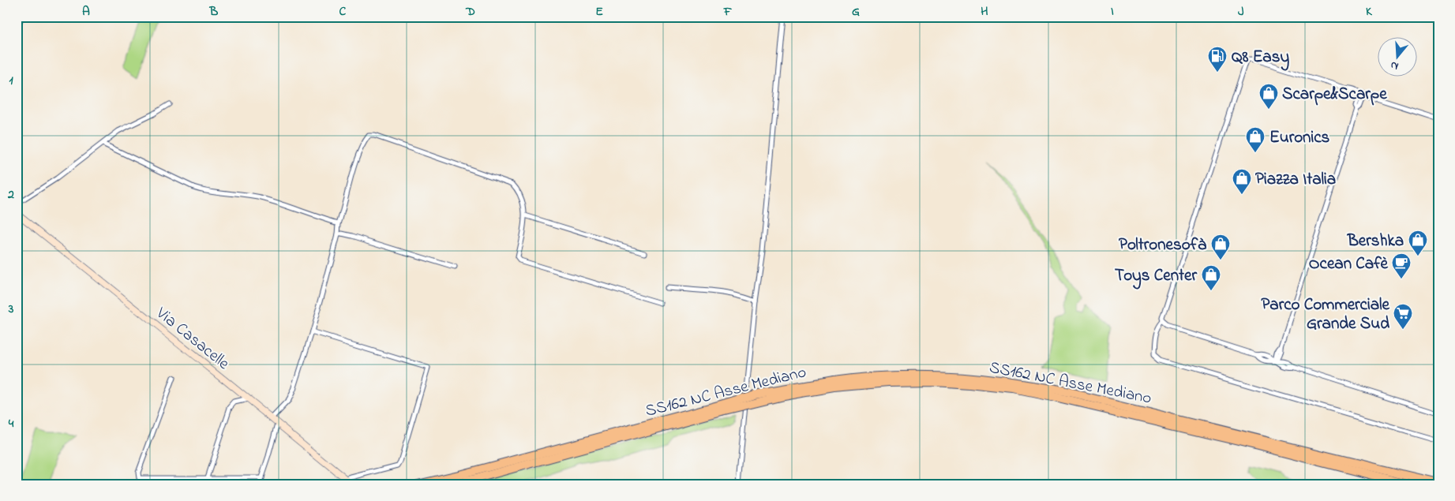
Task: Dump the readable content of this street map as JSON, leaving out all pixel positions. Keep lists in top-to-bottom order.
{
  "streets": {
    "highway": ["SS162 NC Asse Mediano"],
    "street": ["Via Casacelle"]
  },
  "places": {
    "fuel station": ["Q8 Easy"],
    "shop": [
      "Scarpe&Scarpe",
      "Euronics",
      "Piazza Italia",
      "Bershka",
      "Poltronesofà",
      "Toys Center"
    ],
    "cafe": ["Ocean Cafè"],
    "supermarket": ["Parco Commerciale Grande Sud"]
  },
  "north": "bottom",
  "grid": {
    "columns": [
      "A",
      "B",
      "C",
      "D",
      "E",
      "F",
      "G",
      "H",
      "I",
      "J",
      "K"
    ],
    "rows": [
      "1",
      "2",
      "3",
      "4"
    ]
  }
}
